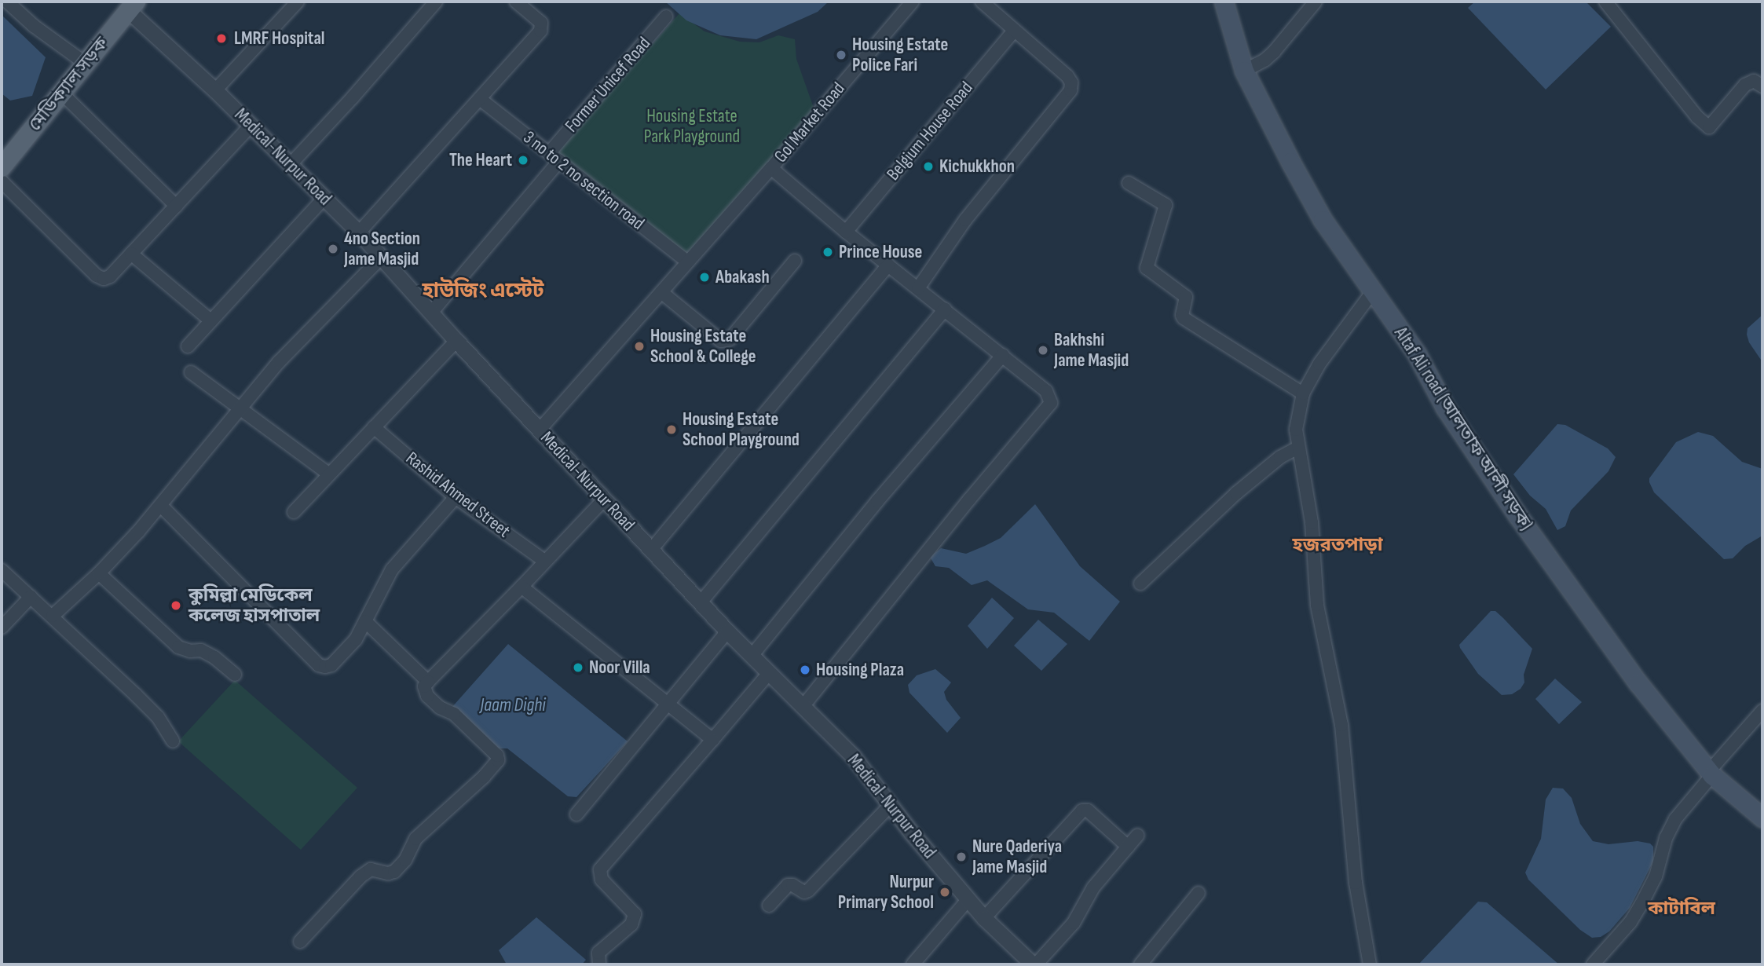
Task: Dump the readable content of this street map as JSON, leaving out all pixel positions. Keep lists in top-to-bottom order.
{
  "streets": {
    "main road": ["মেডিক্যাল সড়ক", "Altaf Ali road (আলতাফ আলী সড়ক)"],
    "street": [
      "Former Unicef Road",
      "Gol Market Road",
      "Belgium House Road",
      "Medical-Nurpur Road",
      "3 no to 2 no section road",
      "Rashid Ahmed Street"
    ]
  },
  "crossings": [
    ["মেডিক্যাল সড়ক", "Medical-Nurpur Road"],
    ["Former Unicef Road", "Medical-Nurpur Road"],
    ["Former Unicef Road", "3 no to 2 no section road"],
    ["Gol Market Road", "Medical-Nurpur Road"],
    ["Gol Market Road", "3 no to 2 no section road"]
  ],
  "districts": ["হাউজিং এস্টেট", "হজরতপাড়া", "কাটাবিল"],
  "water": ["Jaam Dighi"],
  "parks": ["Housing Estate Park Playground"],
  "places": [
    "LMRF Hospital",
    "Housing Estate Police Fari",
    "The Heart",
    "Kichukkhon",
    "4no Section Jame Masjid",
    "Prince House",
    "Abakash",
    "Housing Estate School & College",
    "Bakhshi Jame Masjid",
    "Housing Estate School Playground",
    "কুমিল্লা মেডিকেল কলেজ হাসপাতাল",
    "Noor Villa",
    "Housing Plaza",
    "Nure Qaderiya Jame Masjid",
    "Nurpur Primary School"
  ]
}
